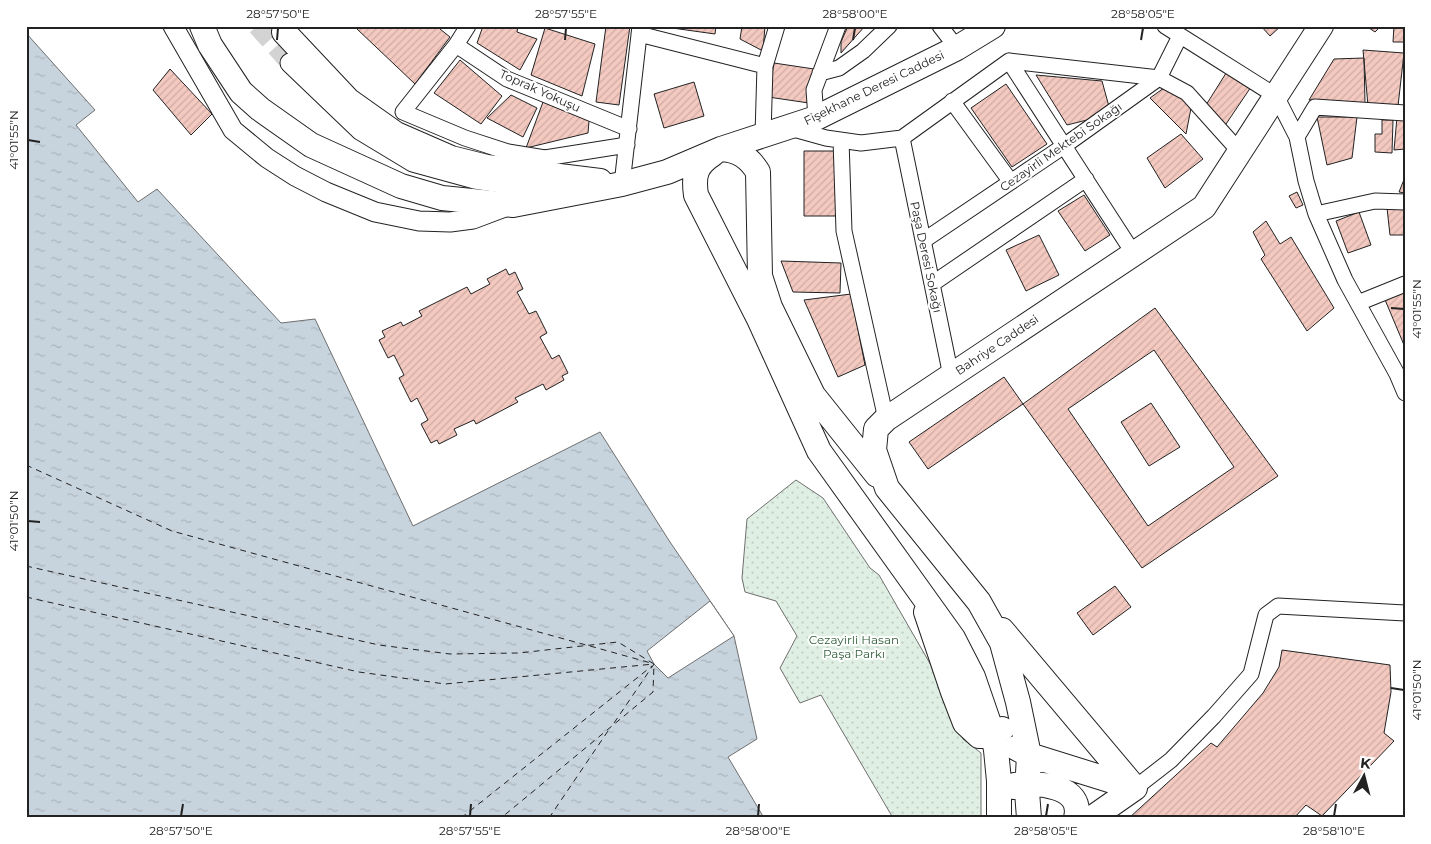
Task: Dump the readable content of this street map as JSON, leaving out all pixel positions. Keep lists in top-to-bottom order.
{
  "streets": {
    "main road": ["Fişekhane Deresi Caddesi", "Bahriye Caddesi"],
    "street": ["Toprak Yokuşu", "Cezayirli Mektebi Sokağı", "Paşa Deresi Sokağı"]
  },
  "crossings": [
    ["Cezayirli Mektebi Sokağı", "Paşa Deresi Sokağı"],
    ["Paşa Deresi Sokağı", "Bahriye Caddesi"]
  ],
  "parks": ["Cezayirli Hasan Paşa Parkı"],
  "north": "top",
  "coordinates": [
    "28°57'50\"E",
    "28°57'55\"E",
    "28°58'00\"E",
    "28°58'05\"E",
    "41°01'55\"N",
    "41°01'50\"N",
    "28°58'10\"E"
  ]
}
